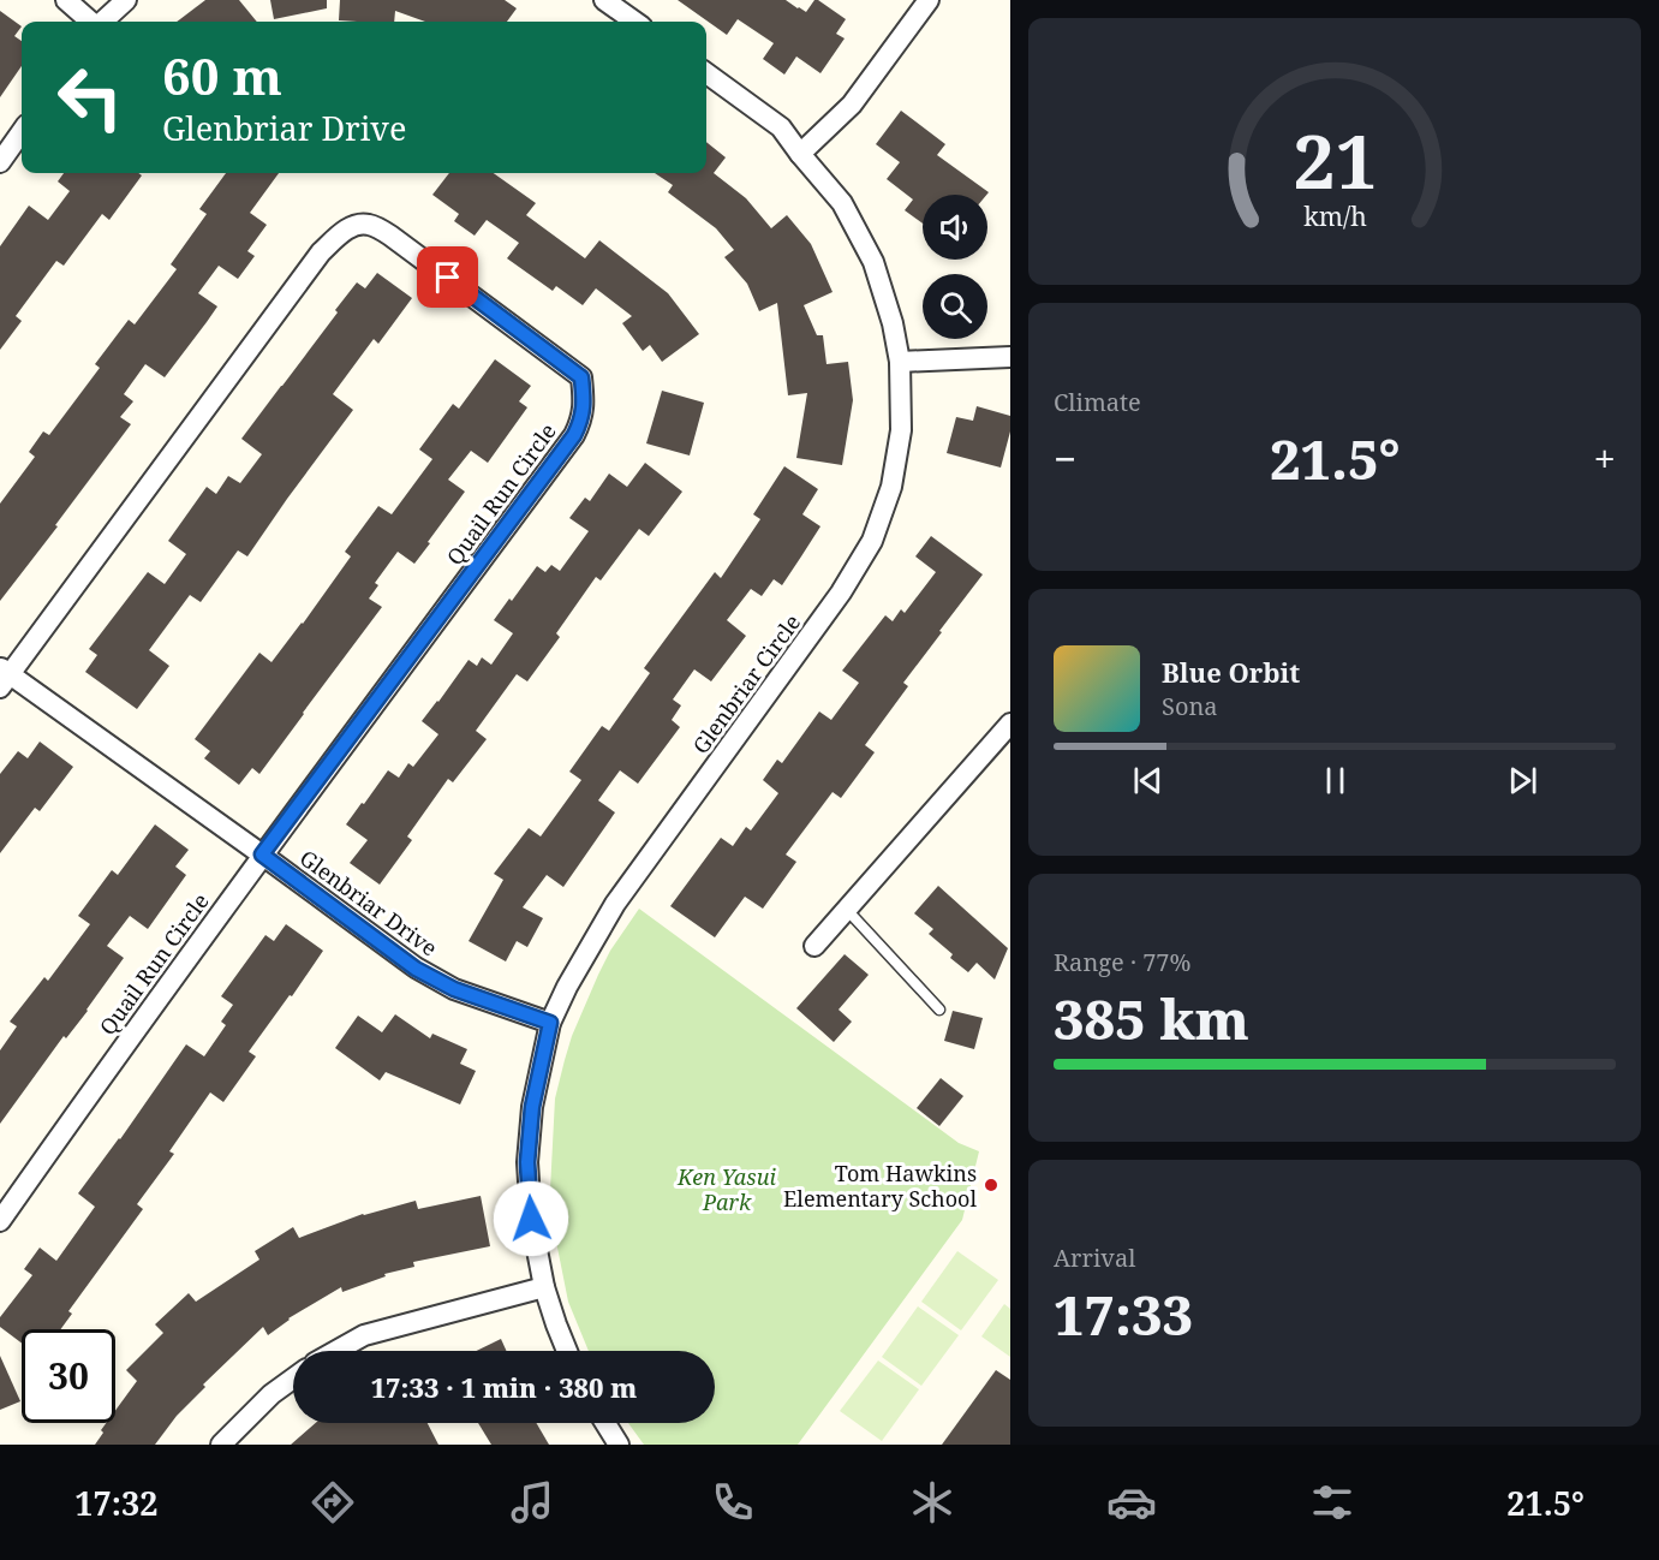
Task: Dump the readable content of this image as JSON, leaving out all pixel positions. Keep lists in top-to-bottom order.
{
  "streets": {
    "street": ["Quail Run Circle", "Glenbriar Circle", "Glenbriar Drive"]
  },
  "crossings": [
    ["Quail Run Circle", "Glenbriar Drive"],
    ["Glenbriar Circle", "Glenbriar Drive"]
  ],
  "parks": ["Ken Yasui Park"],
  "places": ["Tom Hawkins Elementary School"],
  "page": {
    "turn": ["60 m", "Glenbriar Drive"],
    "tile": [
      "Climate",
      ["Range · 77%", "385 km"],
      ["Arrival", "17:33"]
    ],
    "heat": ["−", "21.5°", "+"],
    "song": ["Blue Orbit", "Sona"],
    "limit": "30",
    "trip": "17:33 · 1 min · 380 m",
    "tabs": ["17:32", "21.5°"],
    "gauge": ["21", "km/h"]
  }
}
